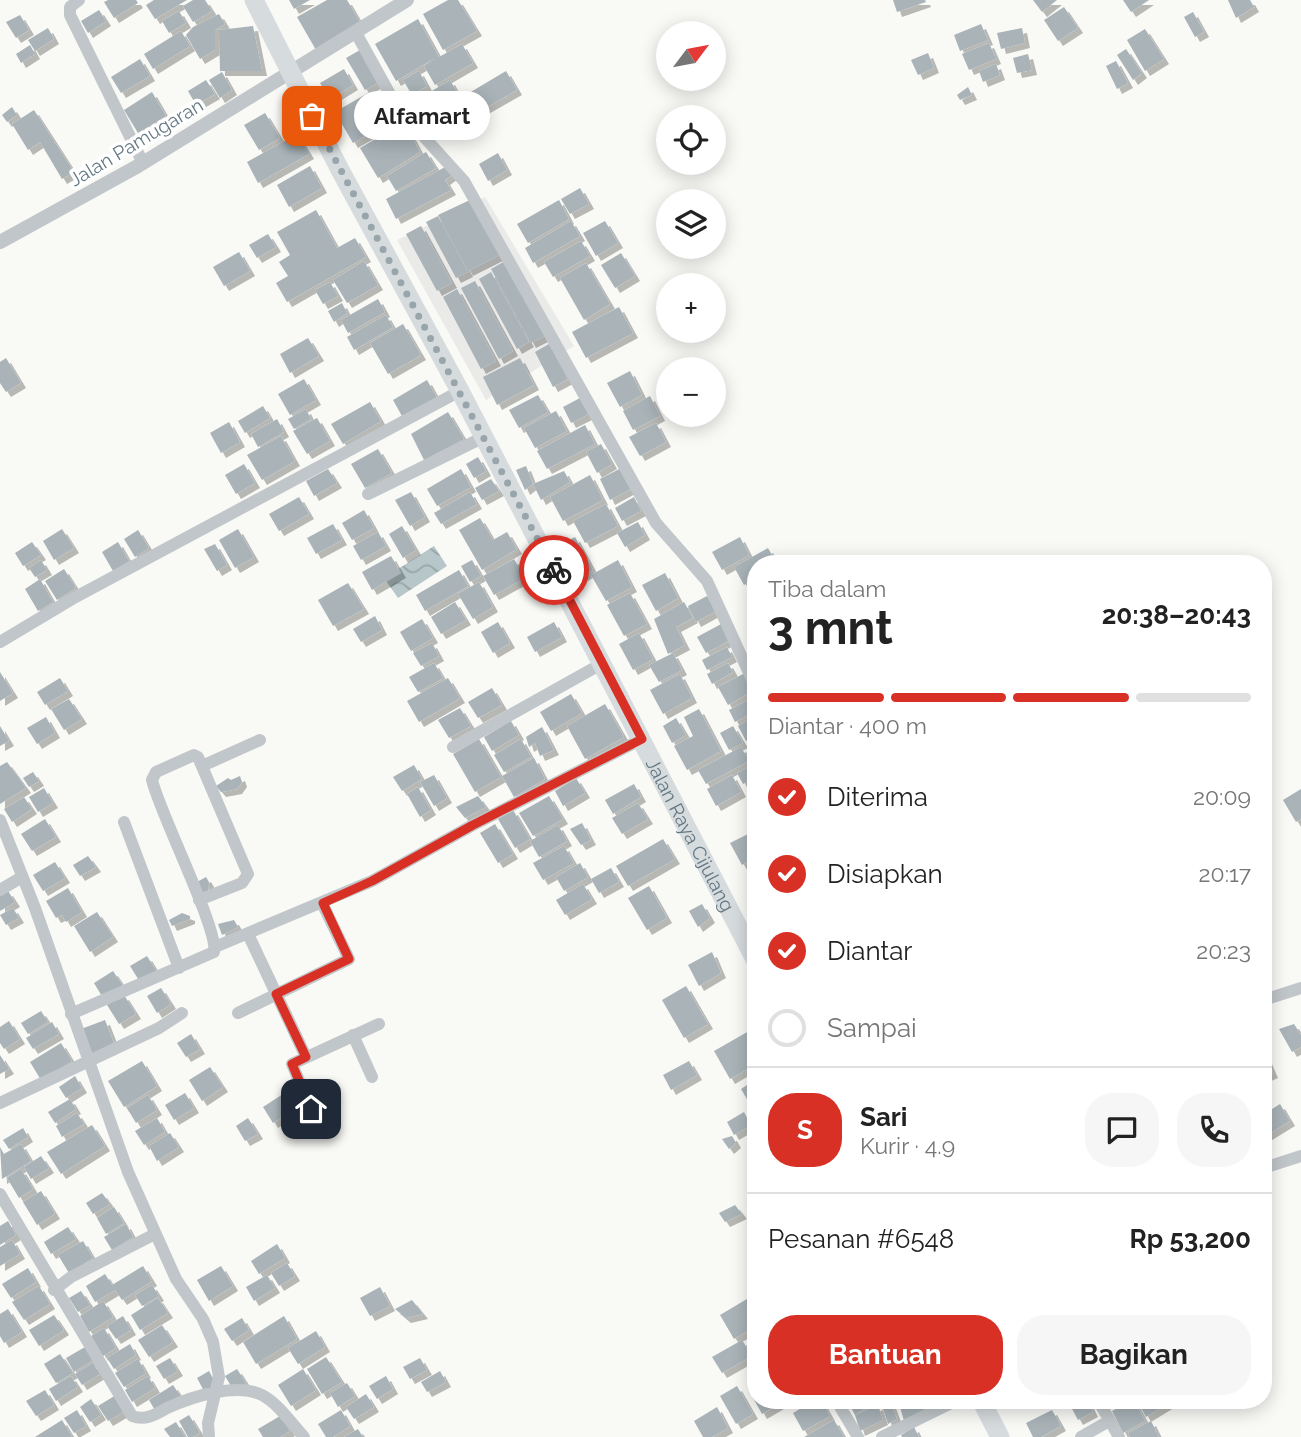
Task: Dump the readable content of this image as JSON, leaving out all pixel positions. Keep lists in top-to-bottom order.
{
  "streets": {
    "highway": ["Jalan Raya Cijulang"],
    "street": ["Jalan Pamugaran"]
  },
  "crossings": [
    ["Jalan Pamugaran", "Jalan Raya Cijulang"]
  ],
  "places": ["Alfamart"],
  "north": "top right",
  "page": {
    "map_buttons": ["+", "−"],
    "bubble": "Alfamart",
    "heading": ["3 mnt", "Tiba dalam", "20:38–20:43"],
    "panel": [
      "Sari",
      "Kurir · 4.9",
      "Pesanan #6548",
      "Rp 53,200"
    ],
    "bar": "Diantar · 400 m",
    "list": [
      ["Diterima", "20:09"],
      ["Disiapkan", "20:17"],
      ["Diantar", "20:23"],
      "Sampai"
    ],
    "round": "S",
    "buttons": ["Bantuan", "Bagikan"]
  }
}
